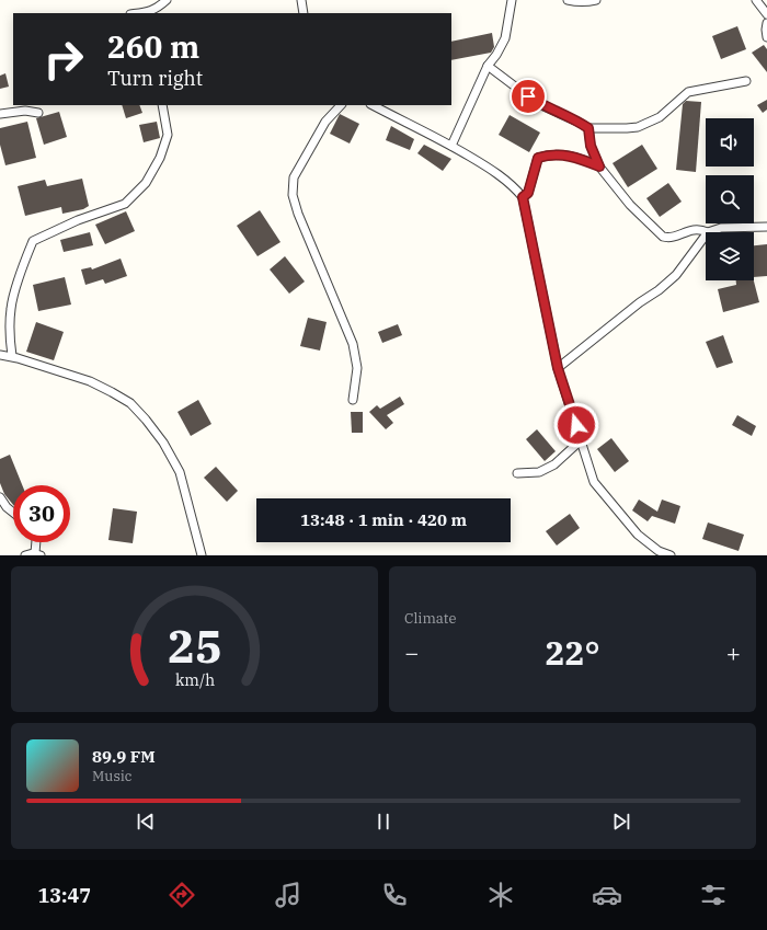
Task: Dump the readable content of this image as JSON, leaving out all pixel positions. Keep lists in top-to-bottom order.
{
  "page": {
    "turn": ["260 m", "Turn right"],
    "limit": "30",
    "trip": "13:48 · 1 min · 420 m",
    "tile": "Climate",
    "heat": ["−", "22°", "+"],
    "song": ["89.9 FM", "Music"],
    "tabs": "13:47",
    "gauge": ["25", "km/h"]
  }
}
